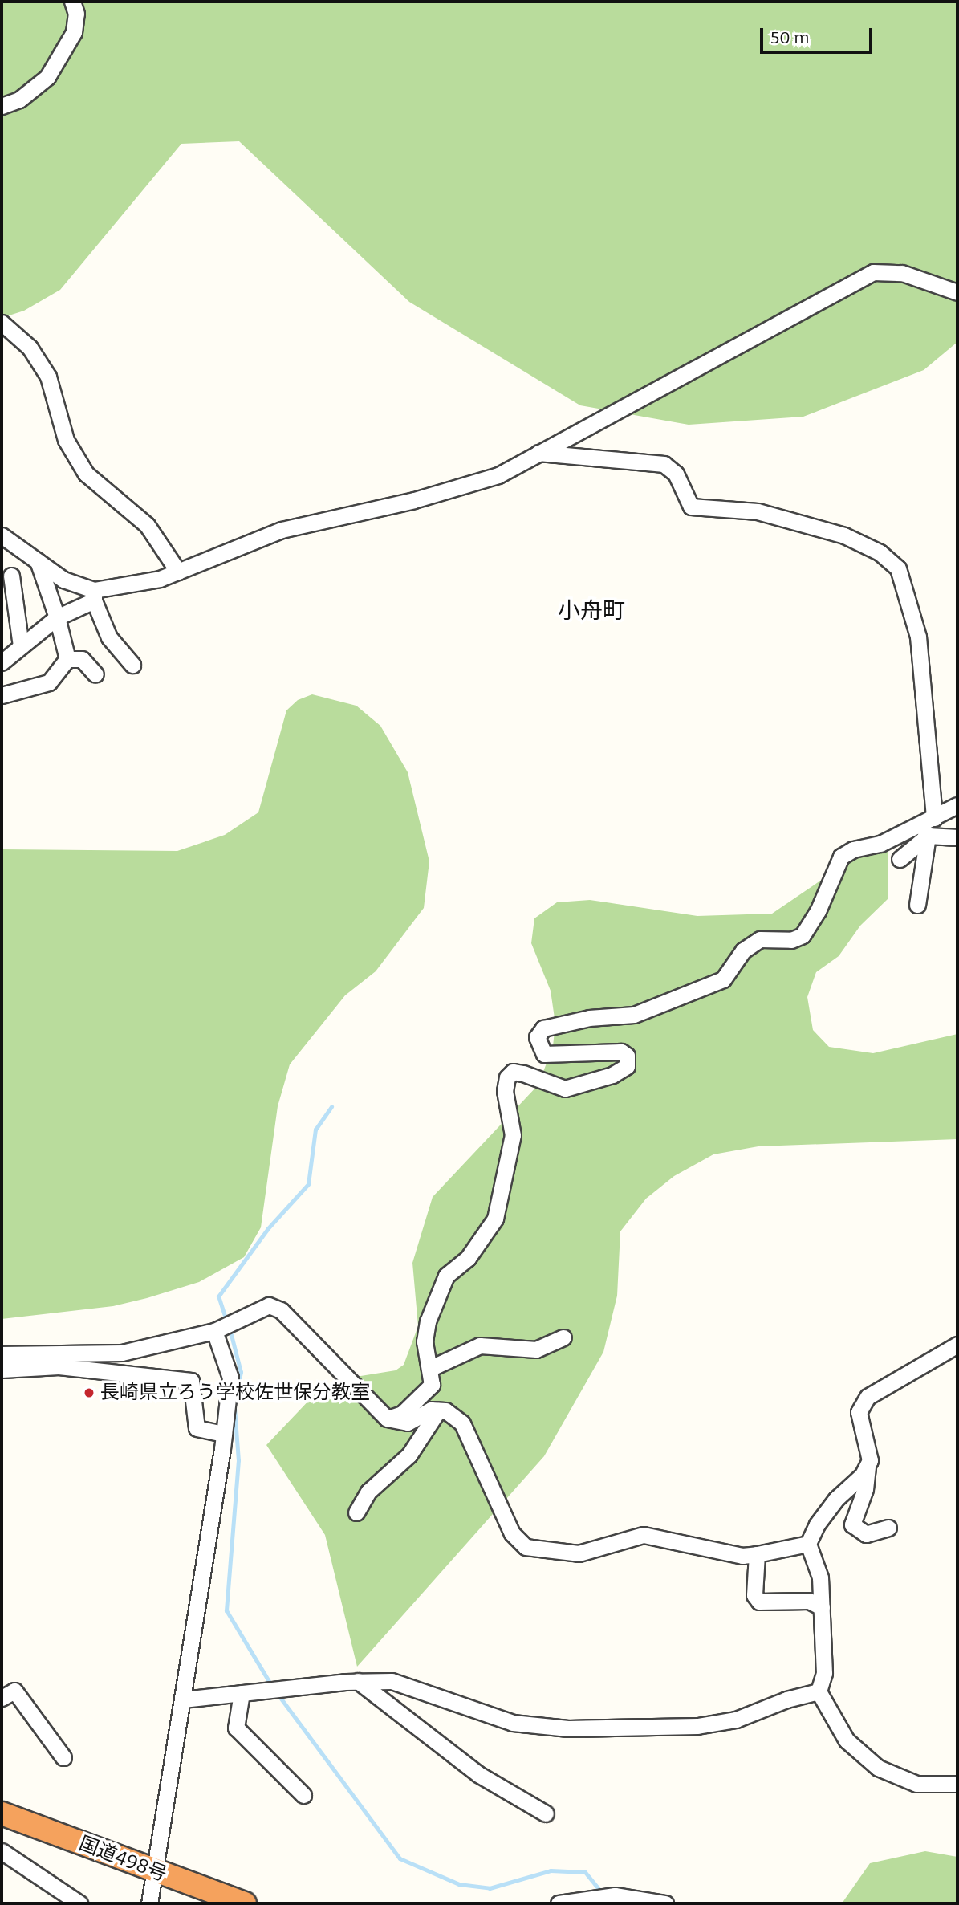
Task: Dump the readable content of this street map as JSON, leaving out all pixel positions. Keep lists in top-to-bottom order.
{
  "streets": {
    "highway": ["国道498号"]
  },
  "districts": ["小舟町"],
  "places": ["長崎県立ろう学校佐世保分教室"],
  "scale_bar": "50 m"
}
